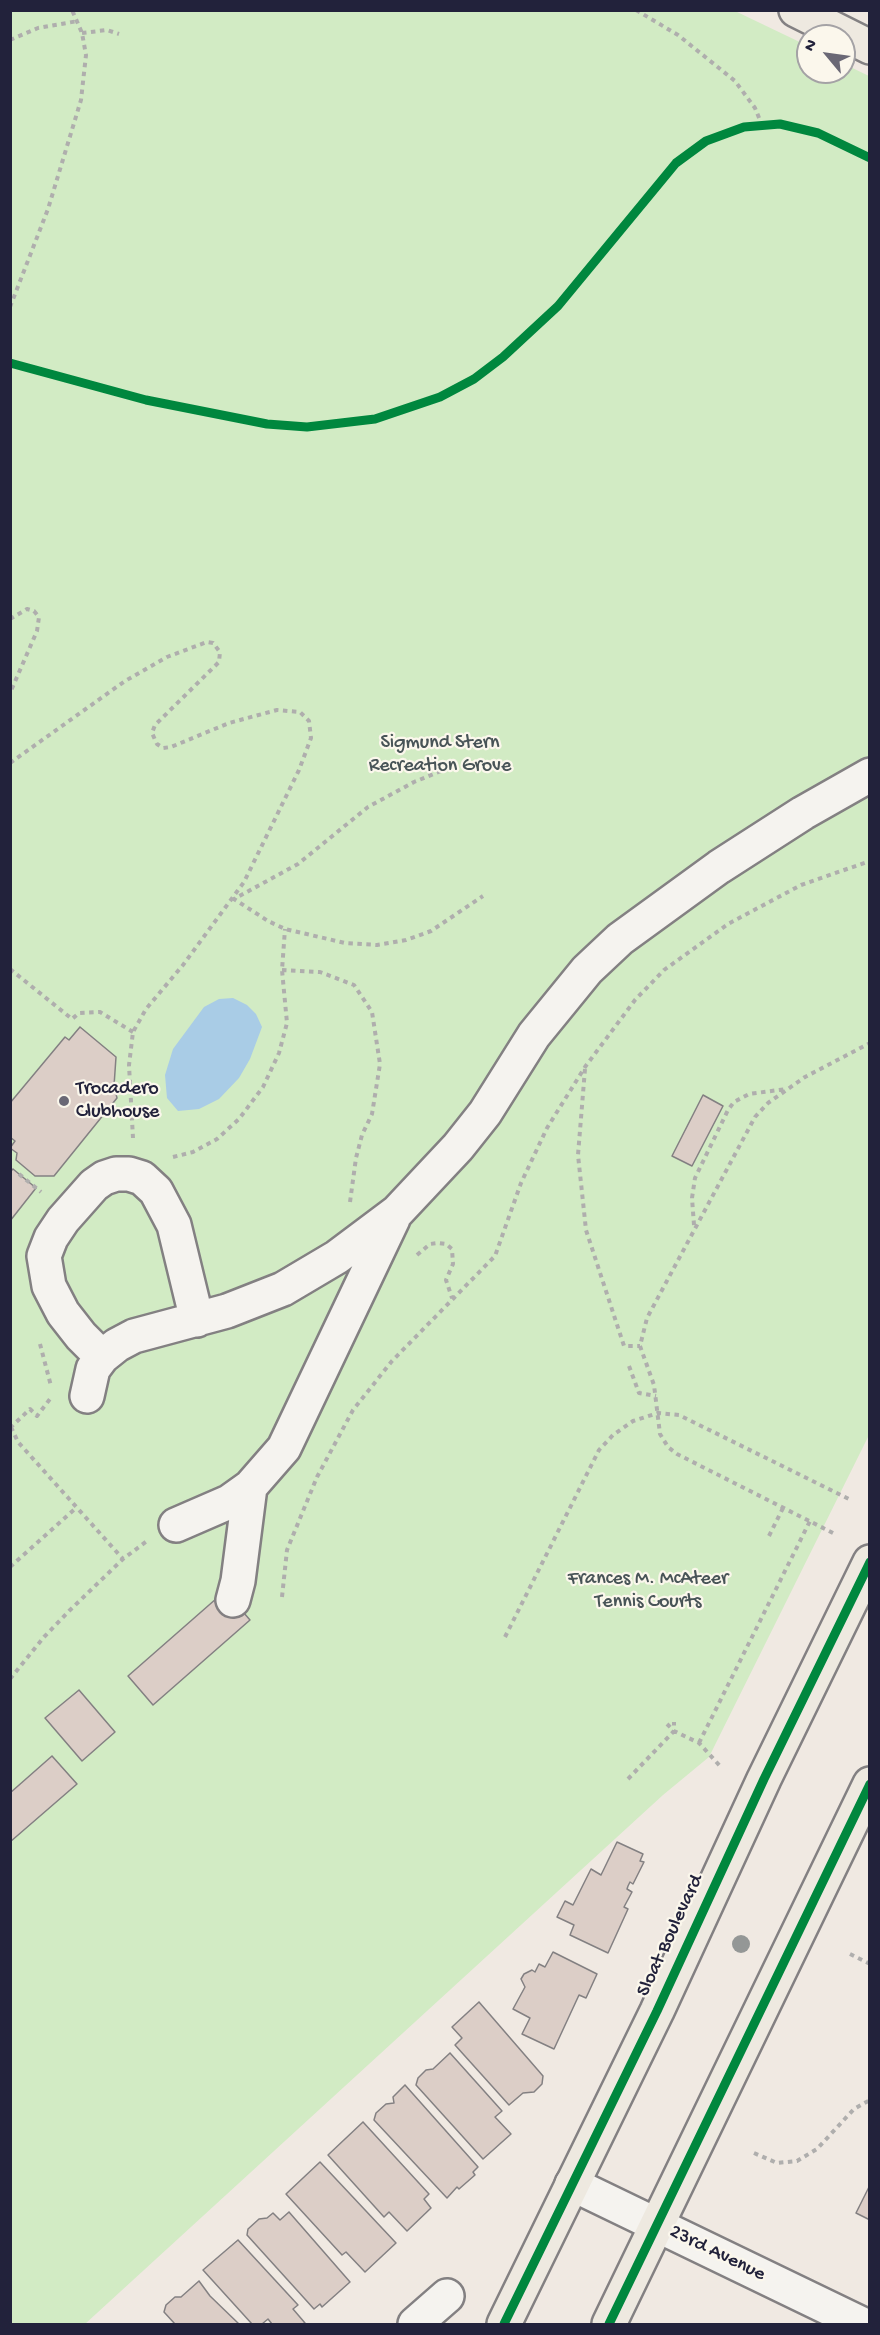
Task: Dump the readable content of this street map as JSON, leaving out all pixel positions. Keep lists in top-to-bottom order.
{
  "streets": {
    "main road": ["Sloat Boulevard"],
    "street": ["23rd Avenue"]
  },
  "crossings": [
    ["Sloat Boulevard", "23rd Avenue"]
  ],
  "parks": ["Sigmund Stern Recreation Grove", "Frances M. McAteer Tennis Courts"],
  "places": ["Trocadero Clubhouse"],
  "north": "top left"
}
